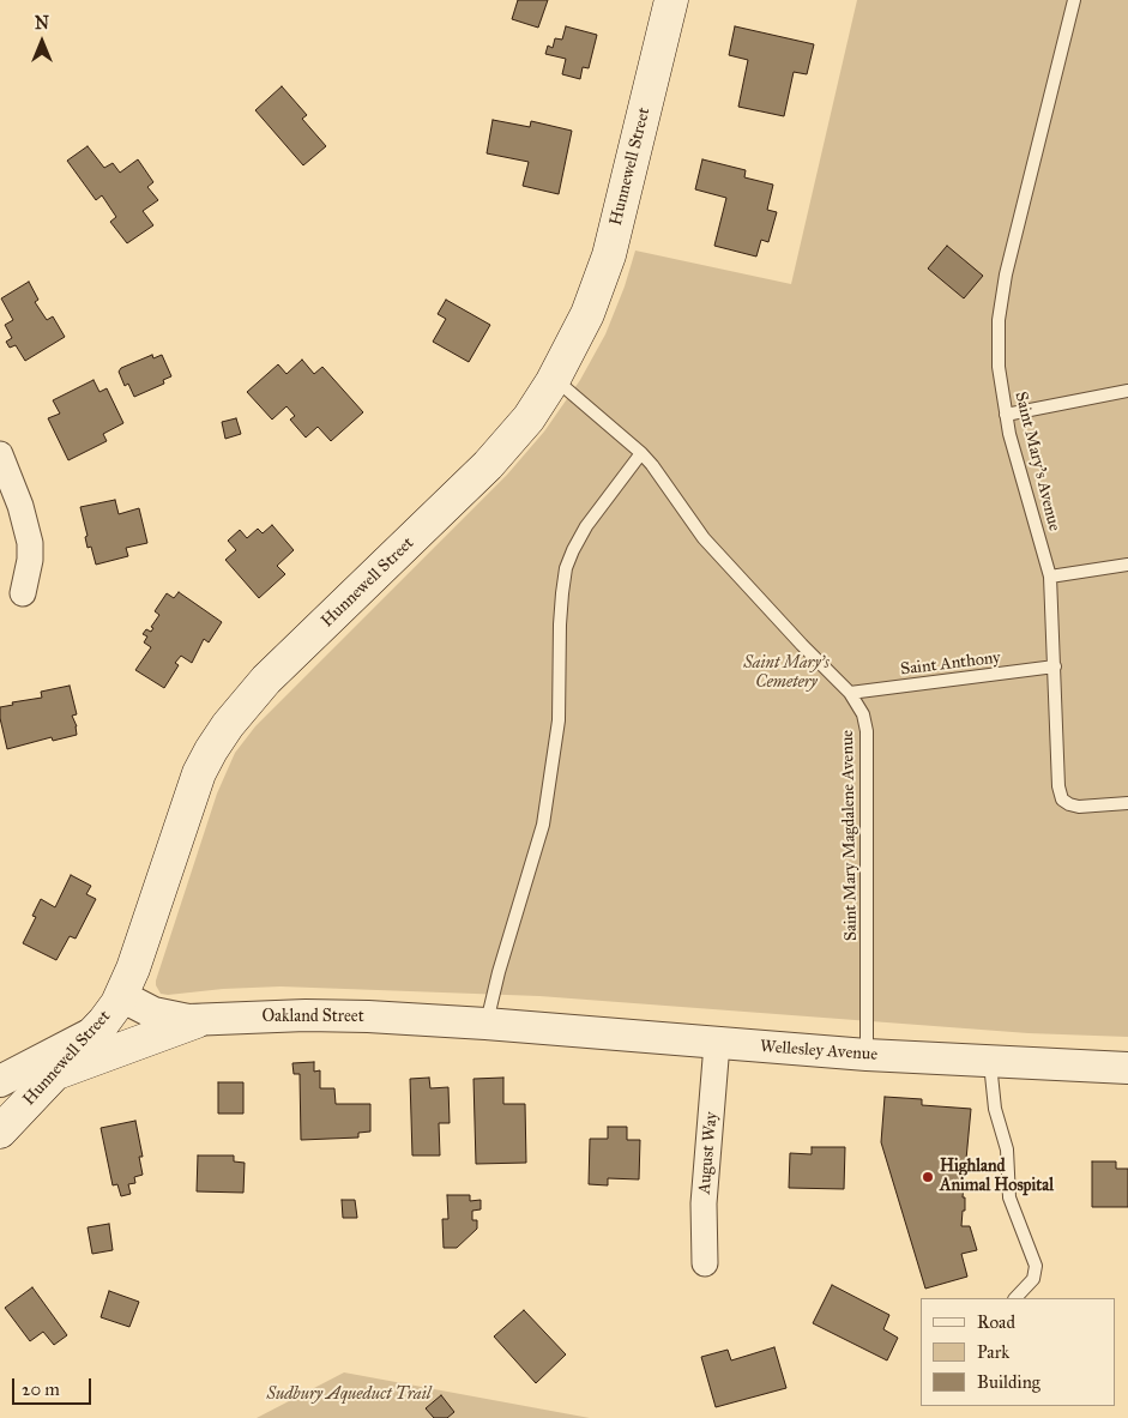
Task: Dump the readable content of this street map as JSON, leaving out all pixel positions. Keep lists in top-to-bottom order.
{
  "streets": {
    "main road": ["Hunnewell Street"],
    "street": ["Oakland Street", "Wellesley Avenue", "August Way"],
    "lane": ["Saint Mary's Avenue", "Saint Anthony", "Saint Mary Magdalene Avenue"]
  },
  "crossings": [
    ["Hunnewell Street", "Saint Mary Magdalene Avenue"],
    ["Hunnewell Street", "Oakland Street"],
    ["Saint Mary's Avenue", "Saint Anthony"],
    ["Saint Anthony", "Saint Mary Magdalene Avenue"],
    ["Saint Mary Magdalene Avenue", "Wellesley Avenue"],
    ["Oakland Street", "Wellesley Avenue"],
    ["Wellesley Avenue", "August Way"]
  ],
  "parks": ["Saint Mary's Cemetery", "Sudbury Aqueduct Trail"],
  "places": ["Highland Animal Hospital"],
  "legend": ["Road", "Park", "Building"],
  "scale_bar": "20 m",
  "north": "top"
}
